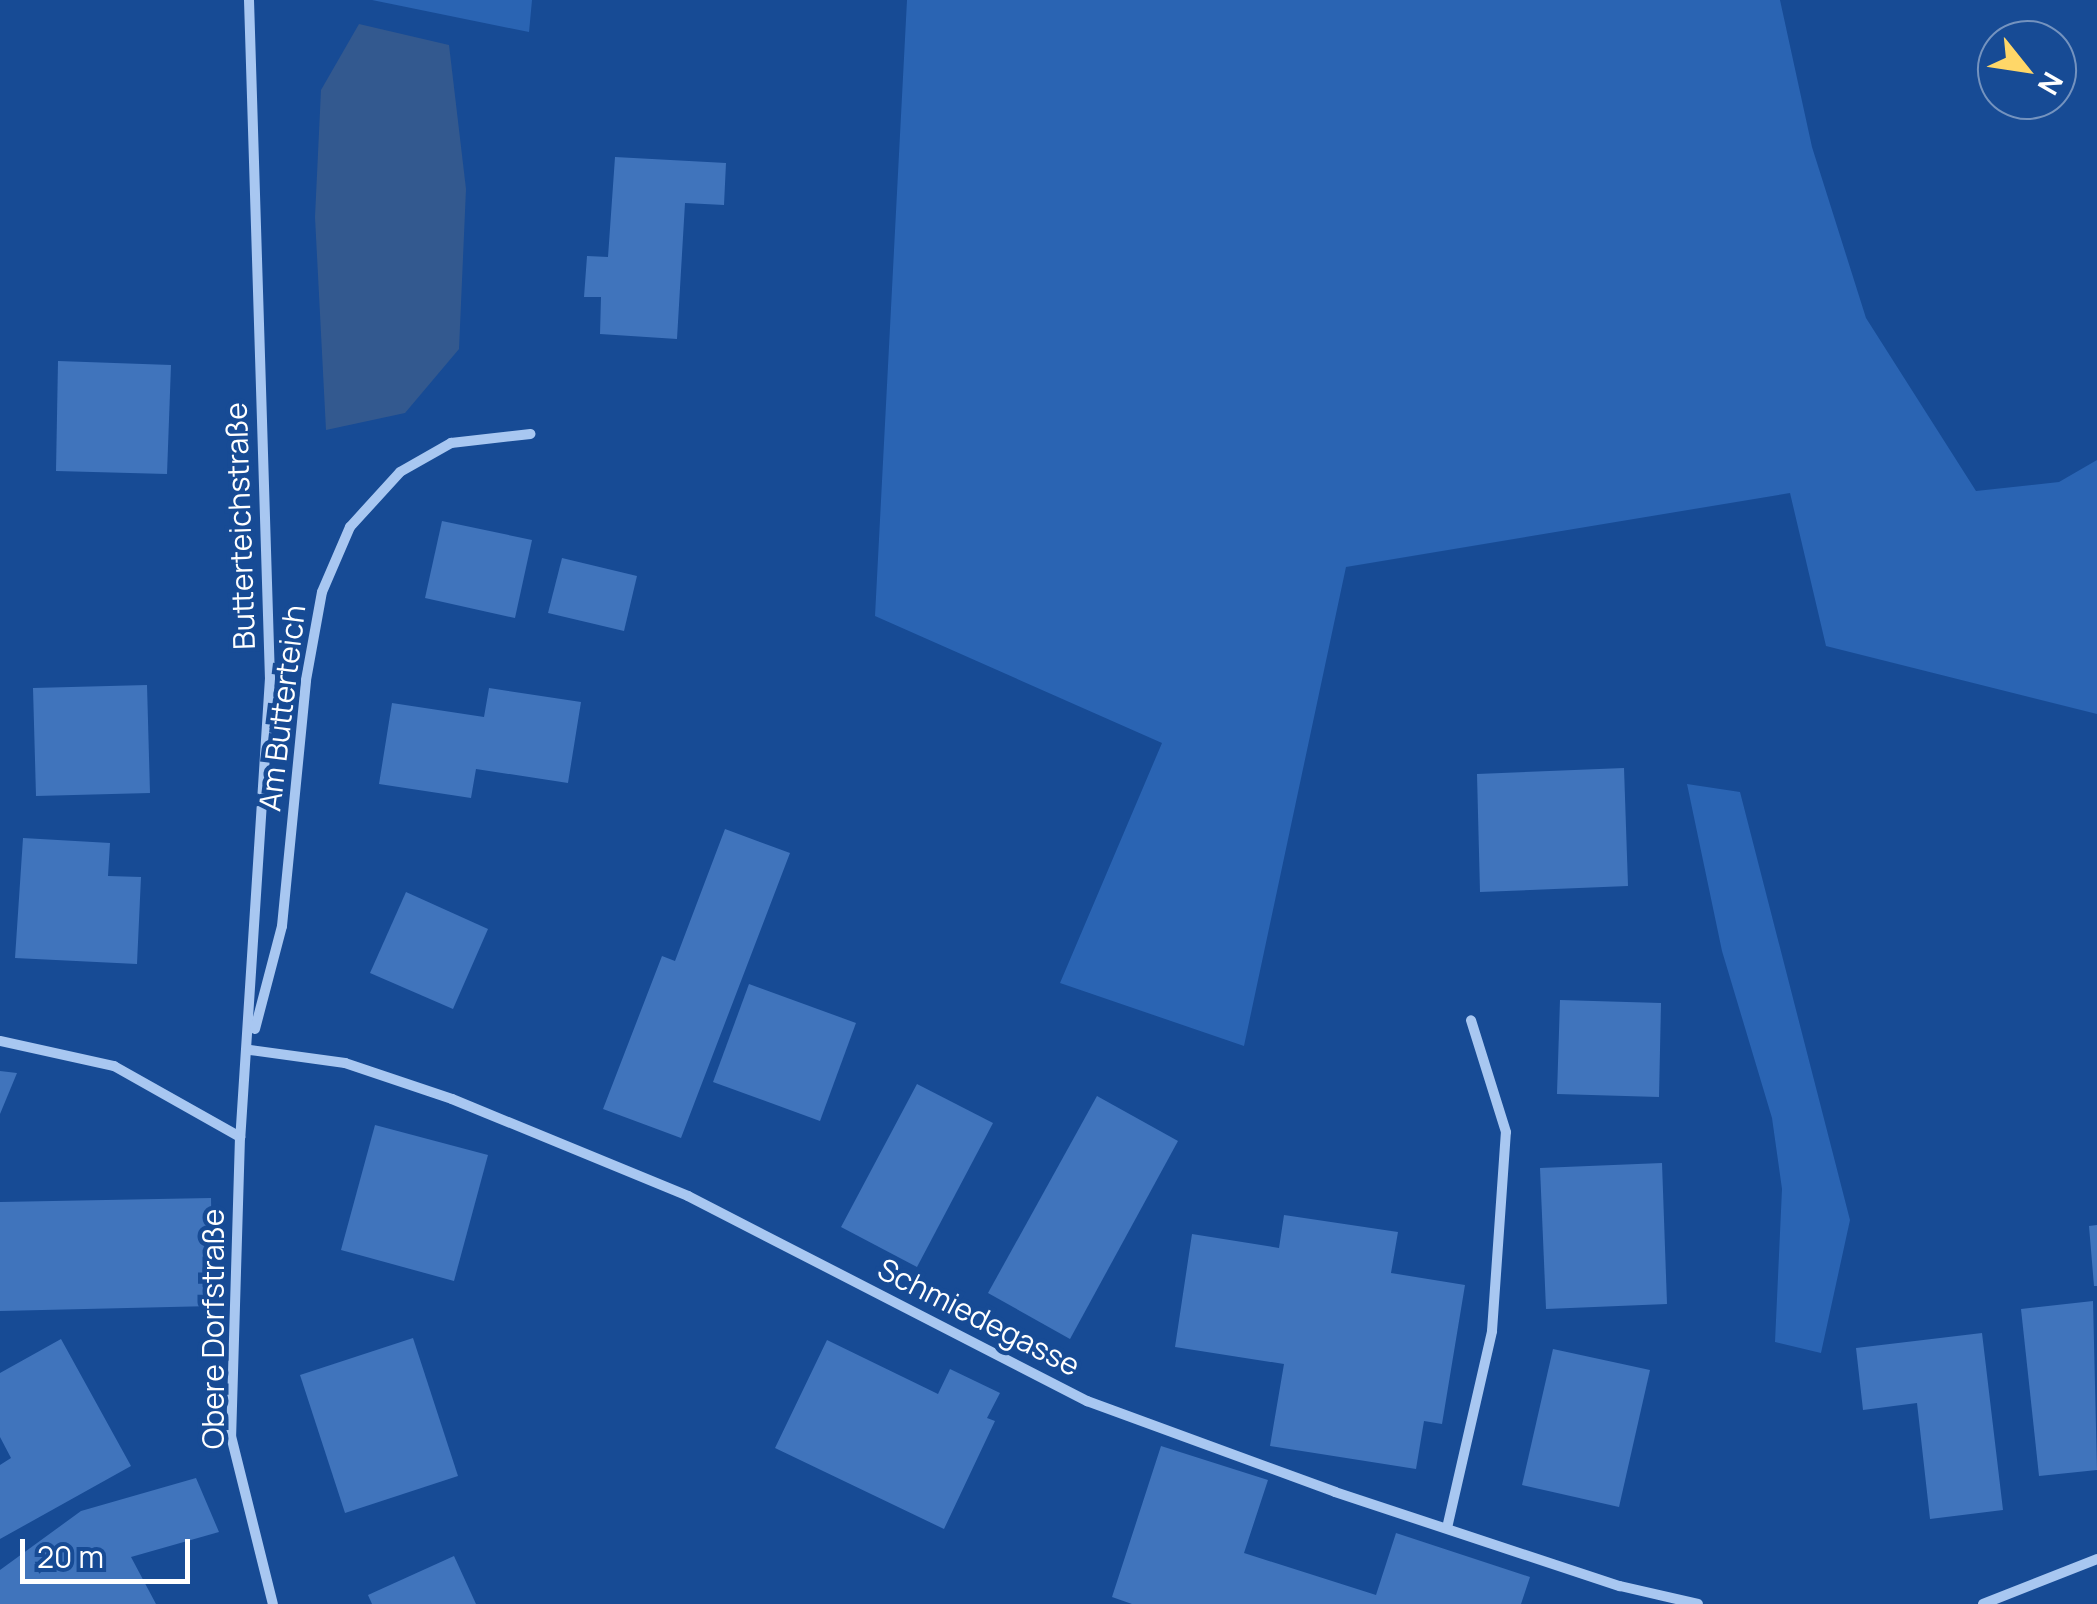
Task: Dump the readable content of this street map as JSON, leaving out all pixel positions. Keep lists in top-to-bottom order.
{
  "streets": {
    "street": [
      "Butterteichstraße",
      "Am Butterteich",
      "Schmiedegasse",
      "Obere Dorfstraße"
    ]
  },
  "crossings": [
    ["Butterteichstraße", "Am Butterteich"],
    ["Butterteichstraße", "Schmiedegasse"],
    ["Butterteichstraße", "Obere Dorfstraße"],
    ["Am Butterteich", "Schmiedegasse"],
    ["Am Butterteich", "Obere Dorfstraße"],
    ["Schmiedegasse", "Obere Dorfstraße"]
  ],
  "scale_bar": "20 m",
  "north": "bottom right"
}
